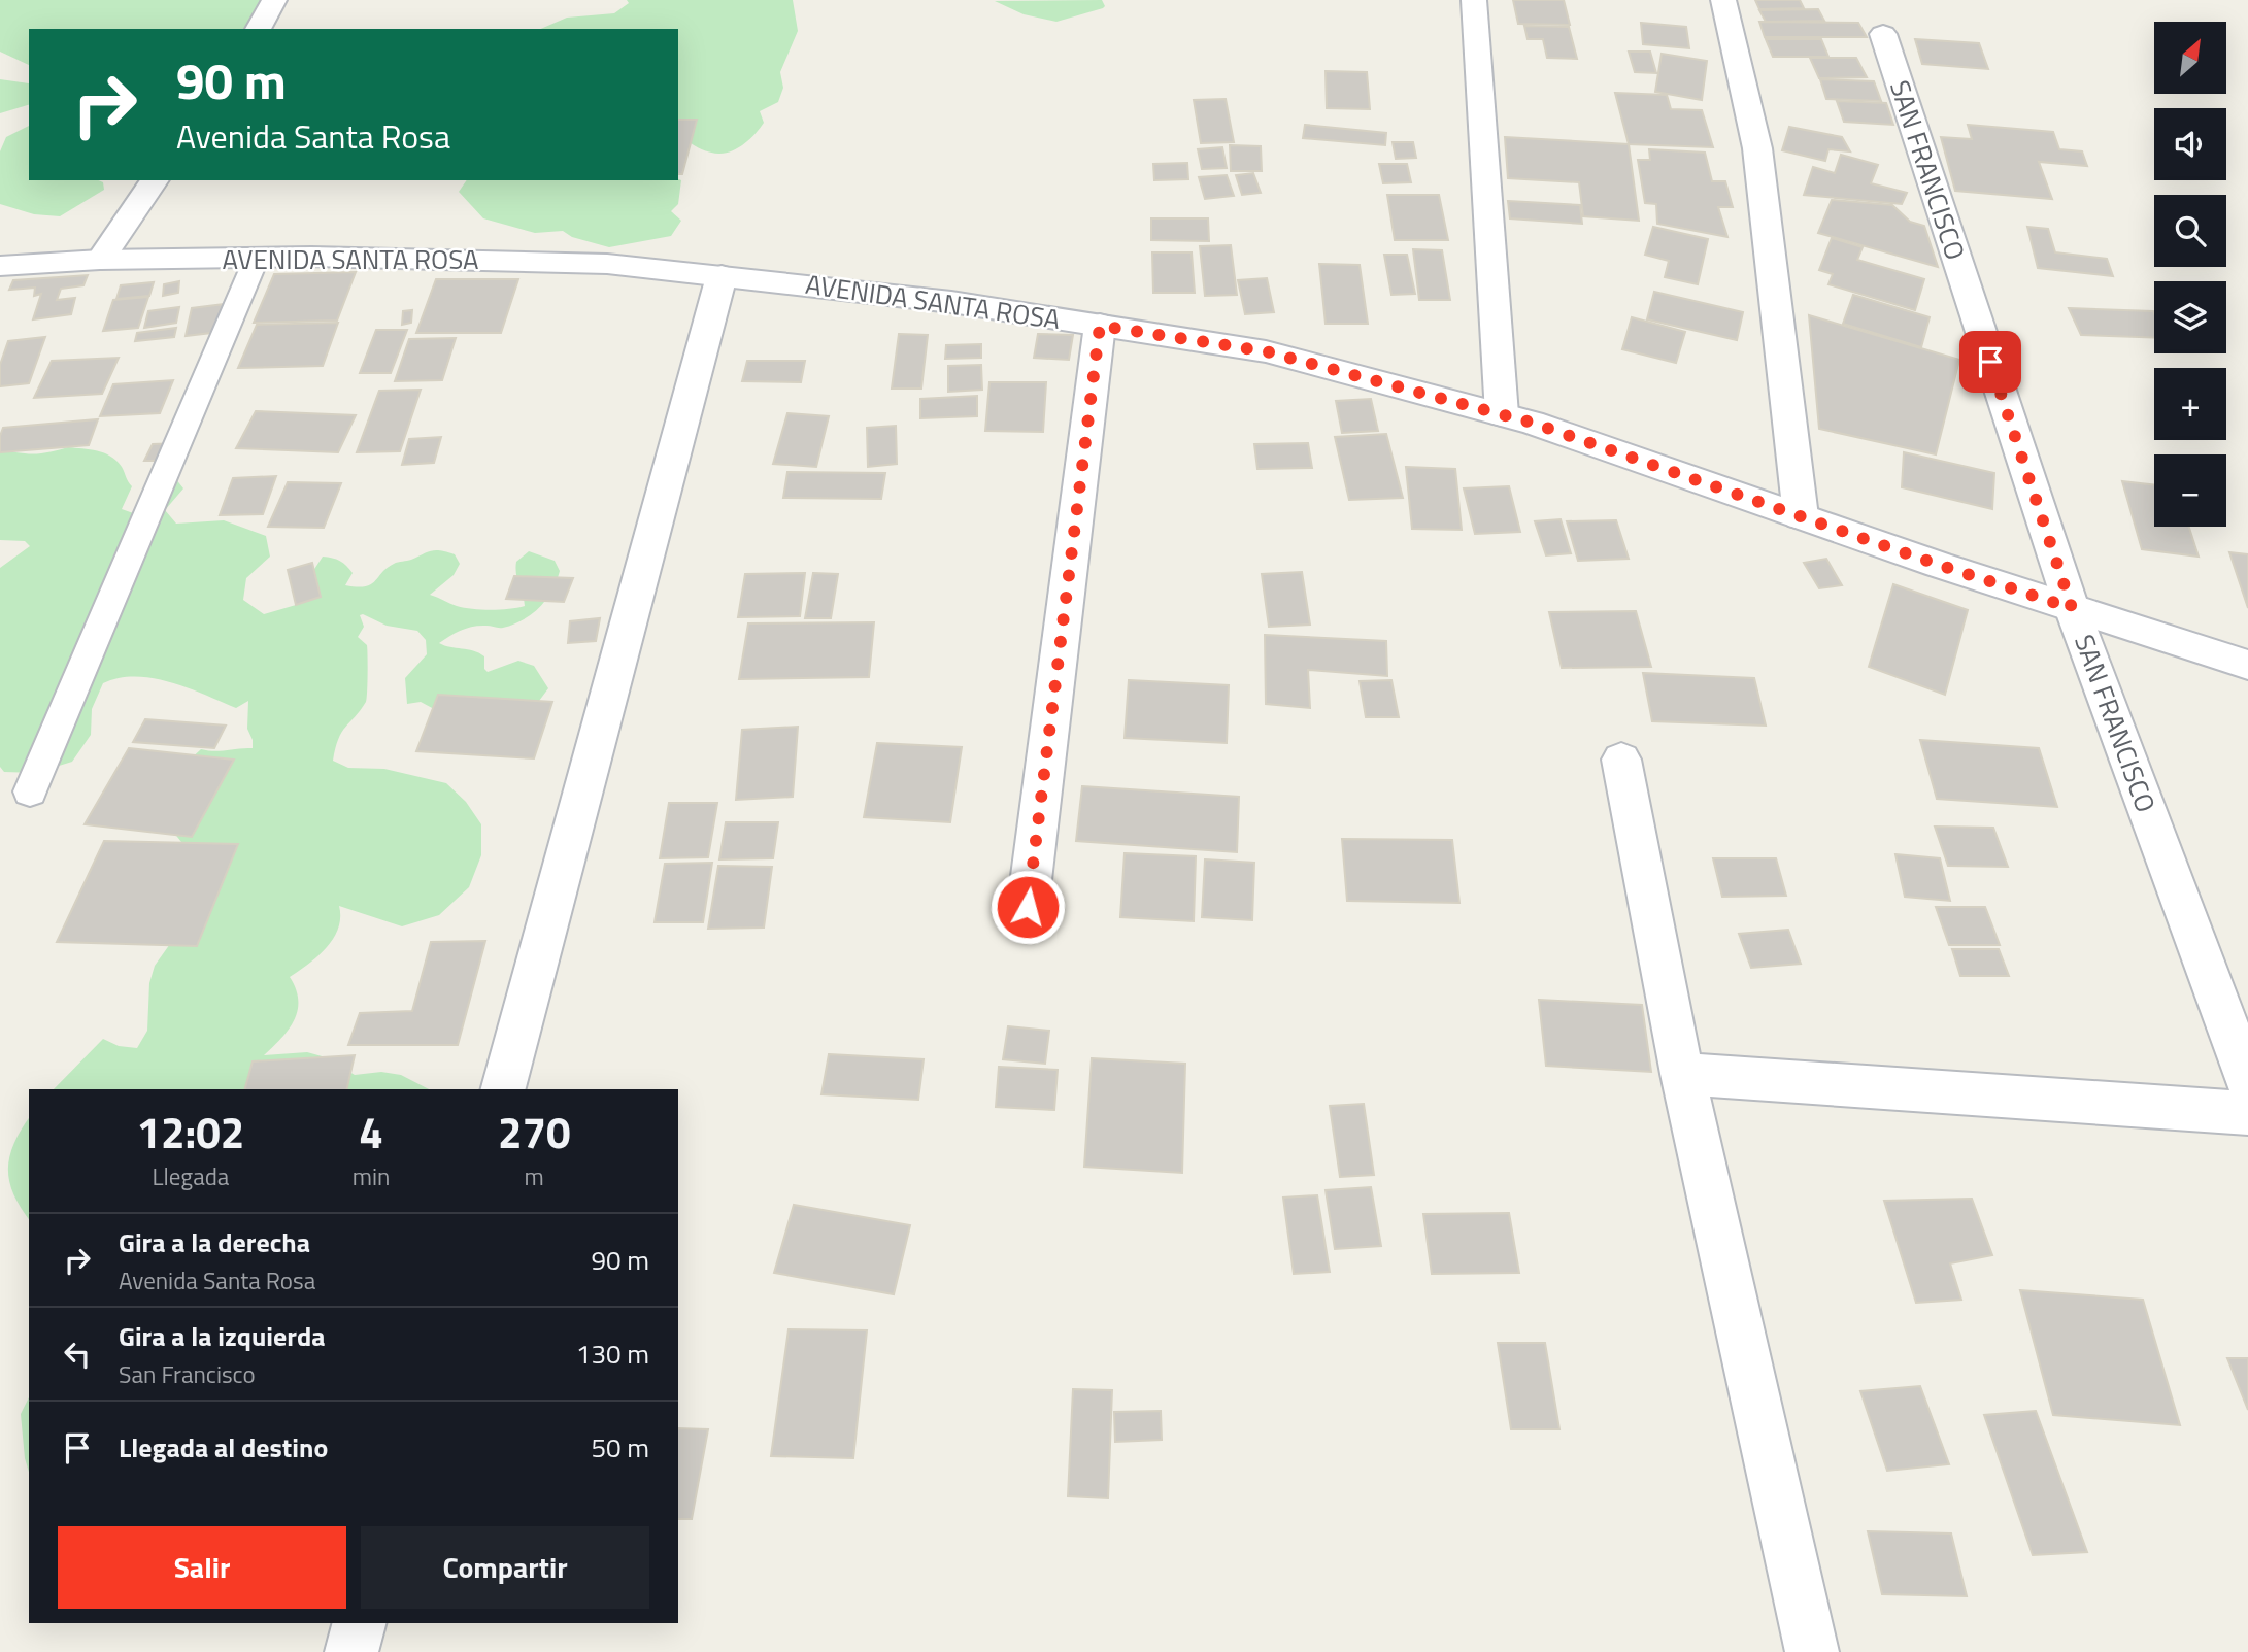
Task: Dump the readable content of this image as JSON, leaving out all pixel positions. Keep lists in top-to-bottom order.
{
  "streets": {
    "street": ["SAN FRANCISCO", "AVENIDA SANTA ROSA"]
  },
  "crossings": [
    ["SAN FRANCISCO", "AVENIDA SANTA ROSA"]
  ],
  "north": "top right",
  "page": {
    "map_buttons": ["+", "−"],
    "turn": ["90 m", "Avenida Santa Rosa"],
    "eta": [
      "12:02",
      "Llegada",
      "4",
      "min",
      "270",
      "m"
    ],
    "list": [
      {
        "name": "Gira a la derecha",
        "note": "Avenida Santa Rosa",
        "value": "90 m"
      },
      {
        "name": "Gira a la izquierda",
        "note": "San Francisco",
        "value": "130 m"
      },
      {
        "name": "Llegada al destino",
        "value": "50 m"
      }
    ],
    "buttons": ["Salir", "Compartir"]
  }
}
